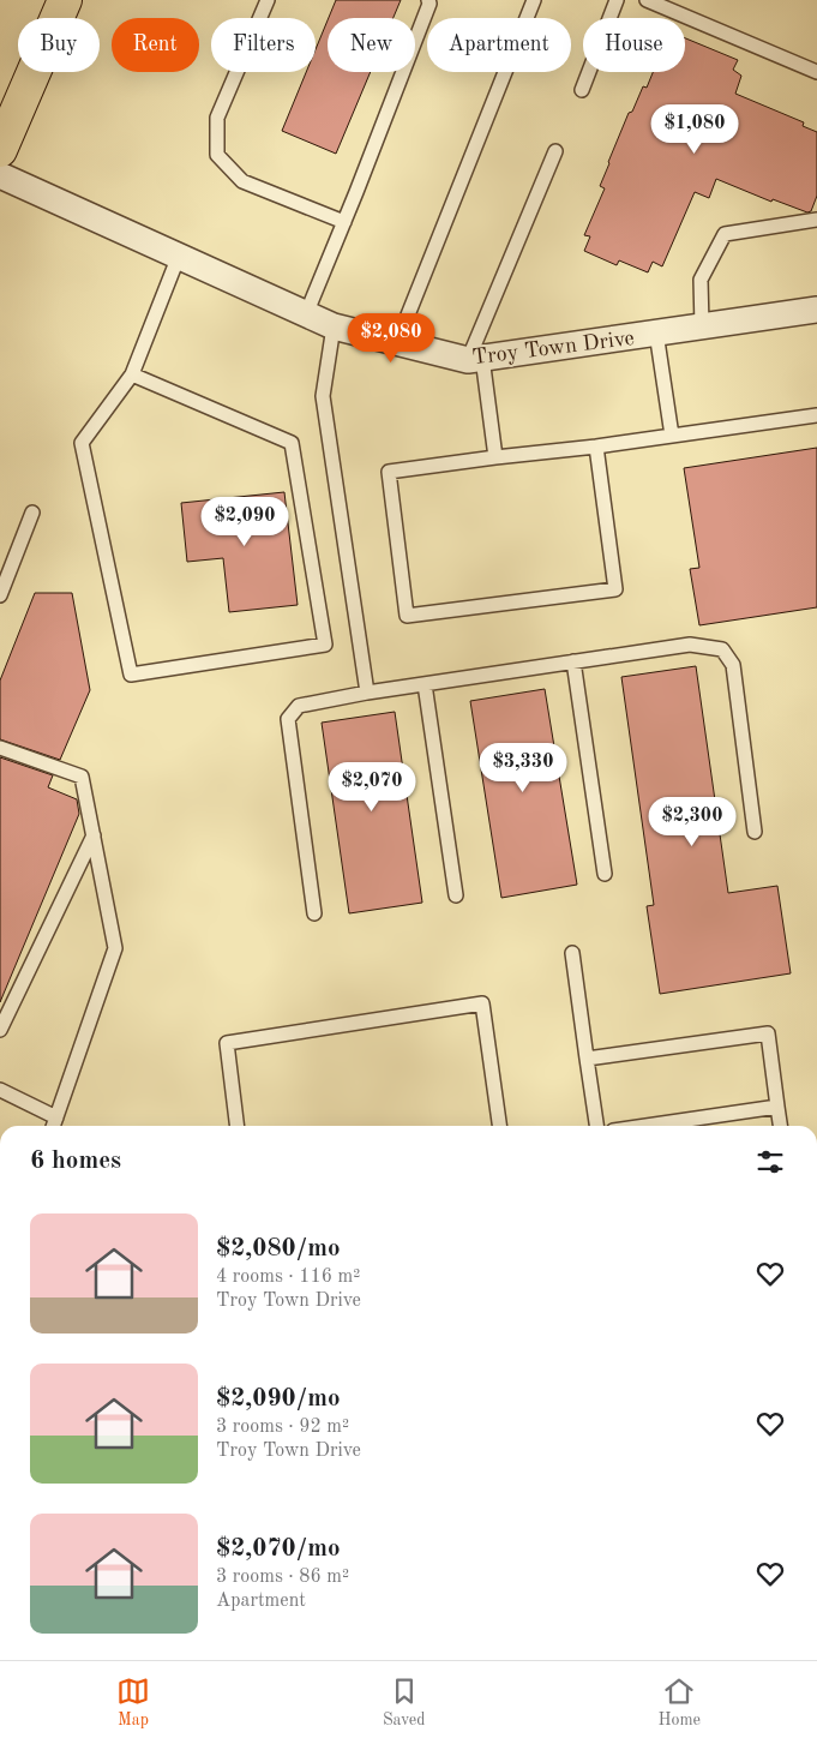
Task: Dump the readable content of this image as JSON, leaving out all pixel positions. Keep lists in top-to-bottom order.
{
  "streets": {
    "street": ["Troy Town Drive"]
  },
  "page": {
    "chip": [
      "Buy",
      "Rent",
      "Filters",
      "New",
      "Apartment",
      "House"
    ],
    "price": [
      "$1,080",
      "$2,080",
      "$2,090",
      "$3,330",
      "$2,070",
      "$2,300"
    ],
    "heading": "6 homes",
    "list": [
      {
        "name": "$2,080/mo",
        "note": "4 rooms · 116 m² · Troy Town Drive"
      },
      {
        "name": "$2,090/mo",
        "note": "3 rooms · 92 m² · Troy Town Drive"
      },
      {
        "name": "$2,070/mo",
        "note": "3 rooms · 86 m² · Apartment"
      }
    ],
    "tabs": ["Map", "Saved", "Home"]
  }
}
